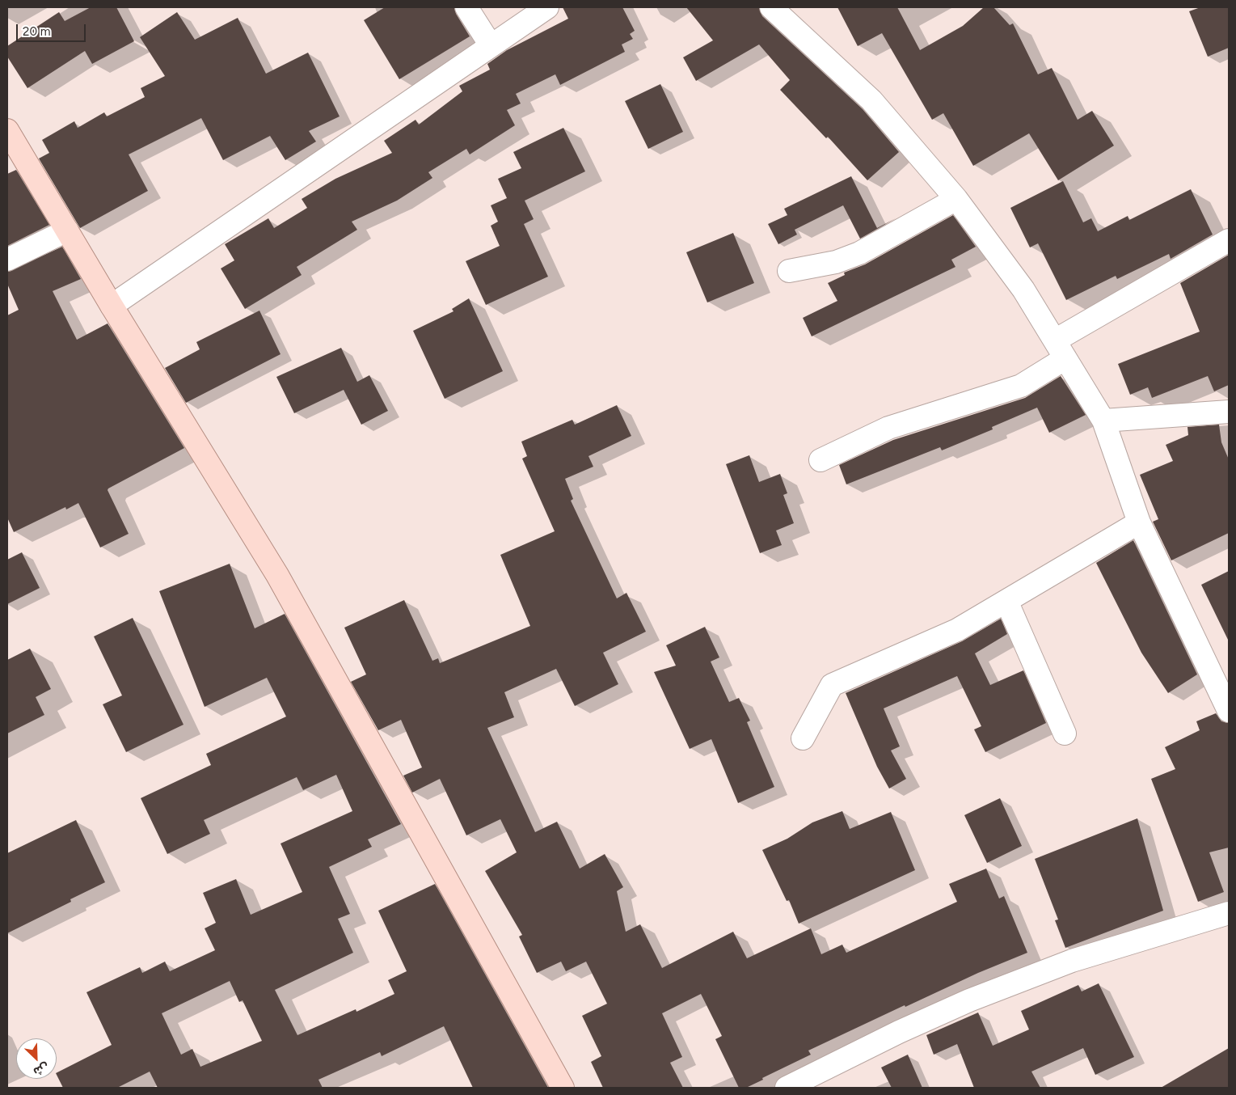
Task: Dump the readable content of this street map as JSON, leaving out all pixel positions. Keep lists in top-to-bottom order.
{
  "scale_bar": "20 m",
  "north": "bottom right"
}
